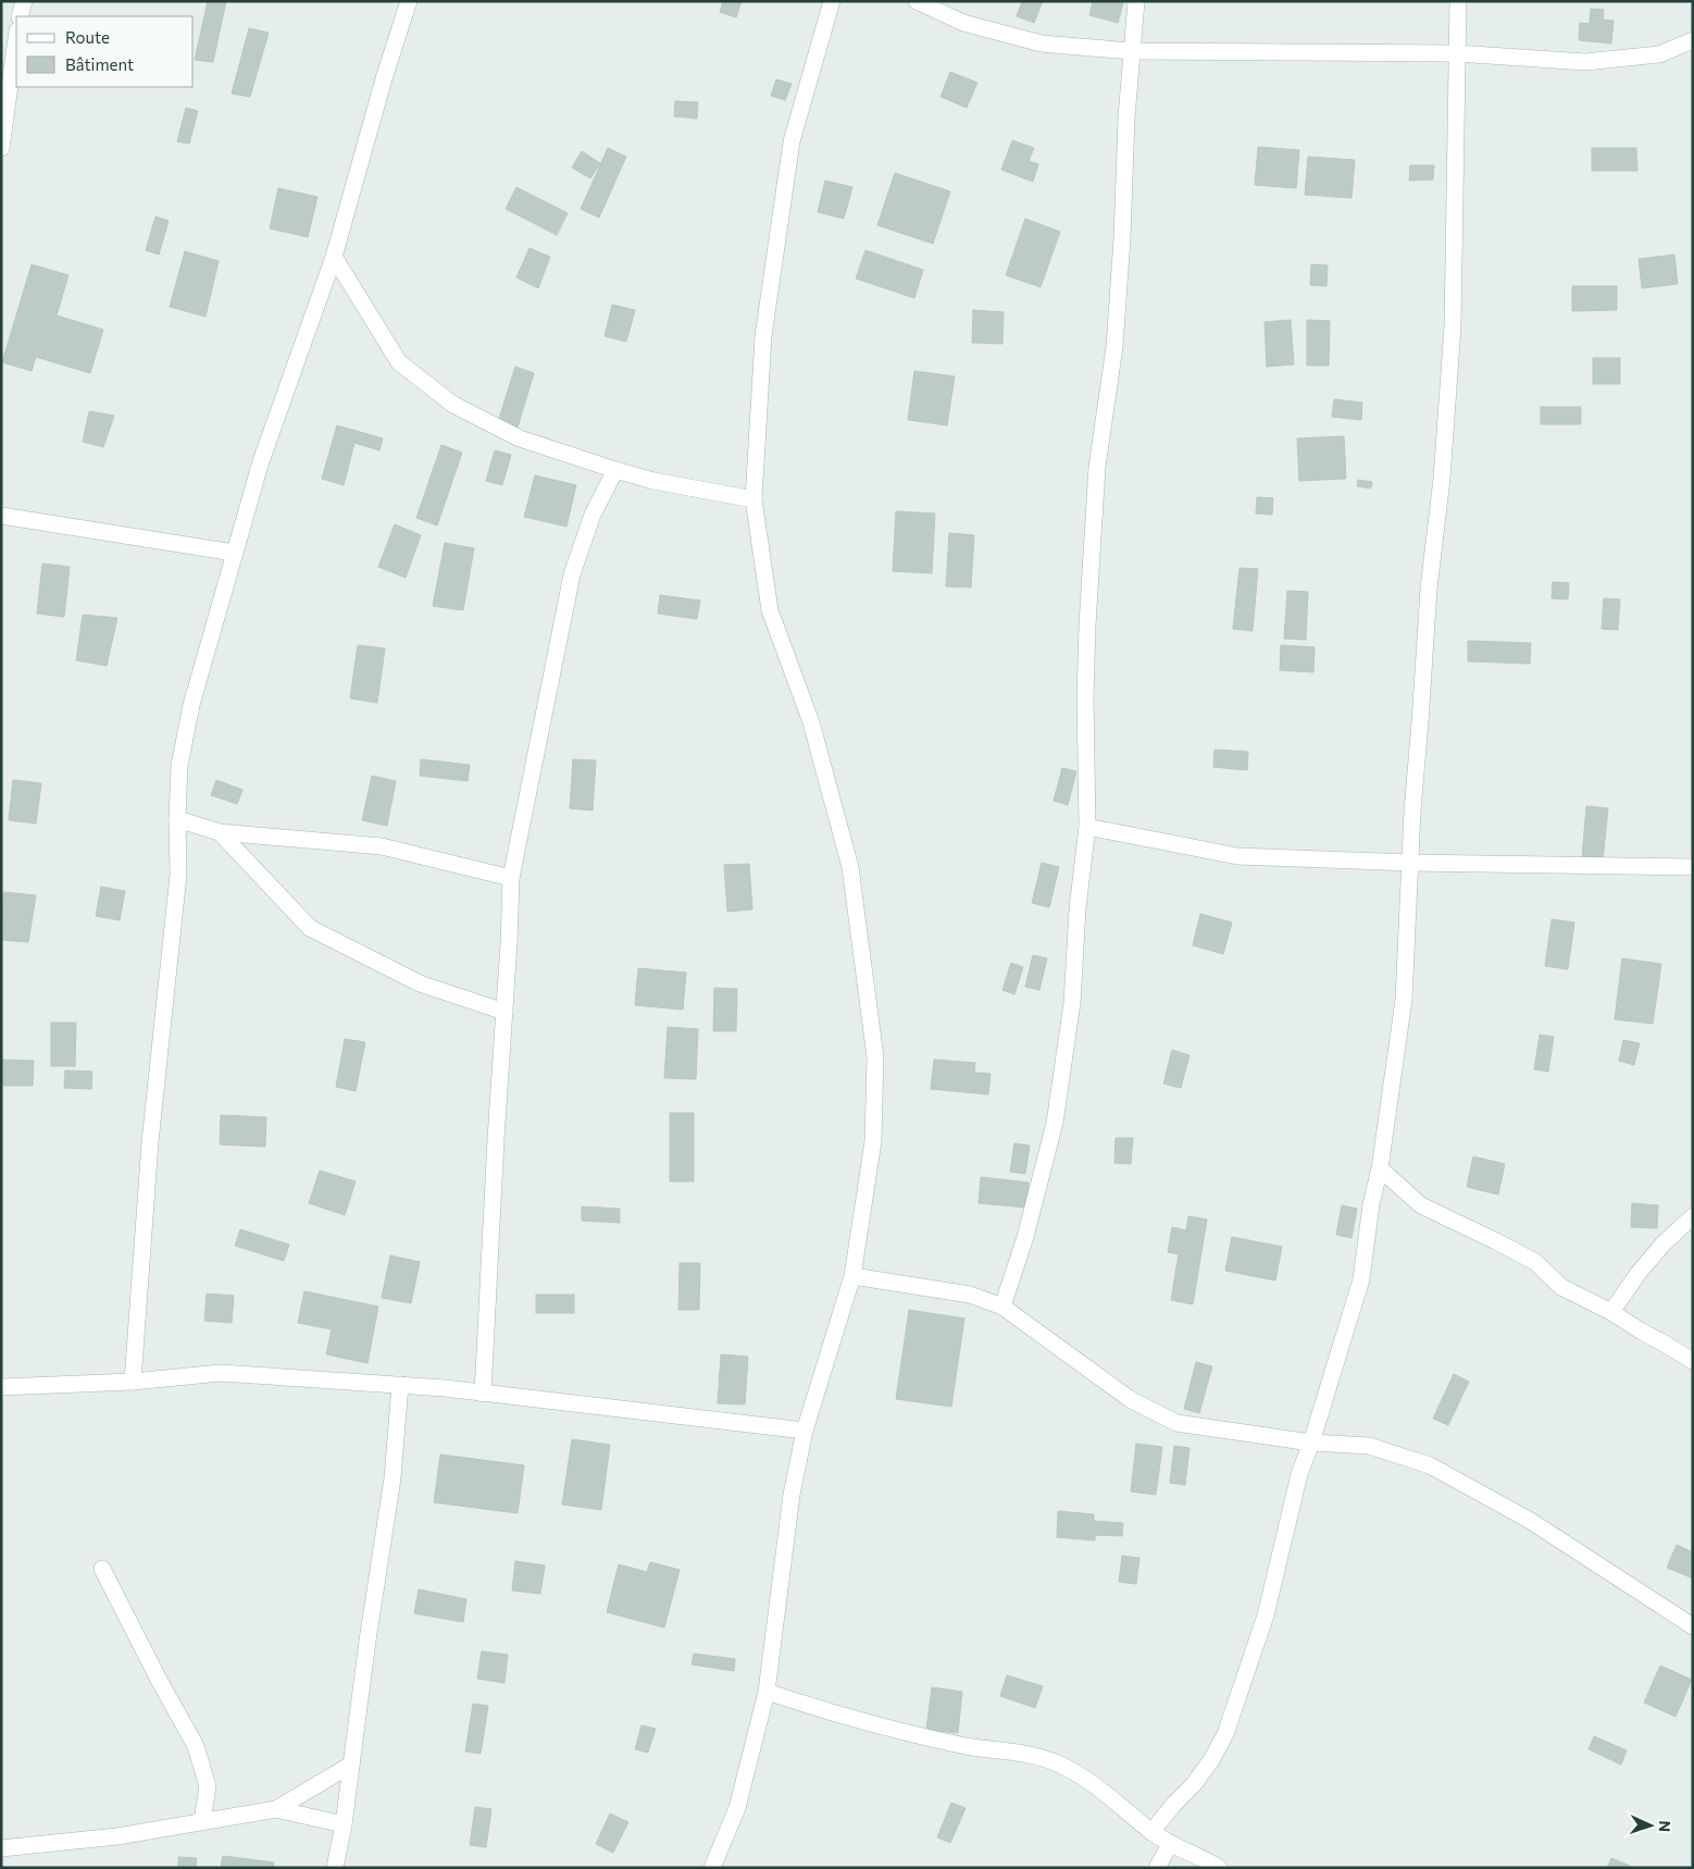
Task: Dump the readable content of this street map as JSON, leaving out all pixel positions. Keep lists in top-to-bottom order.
{
  "legend": ["Route", "Bâtiment"],
  "north": "right"
}
